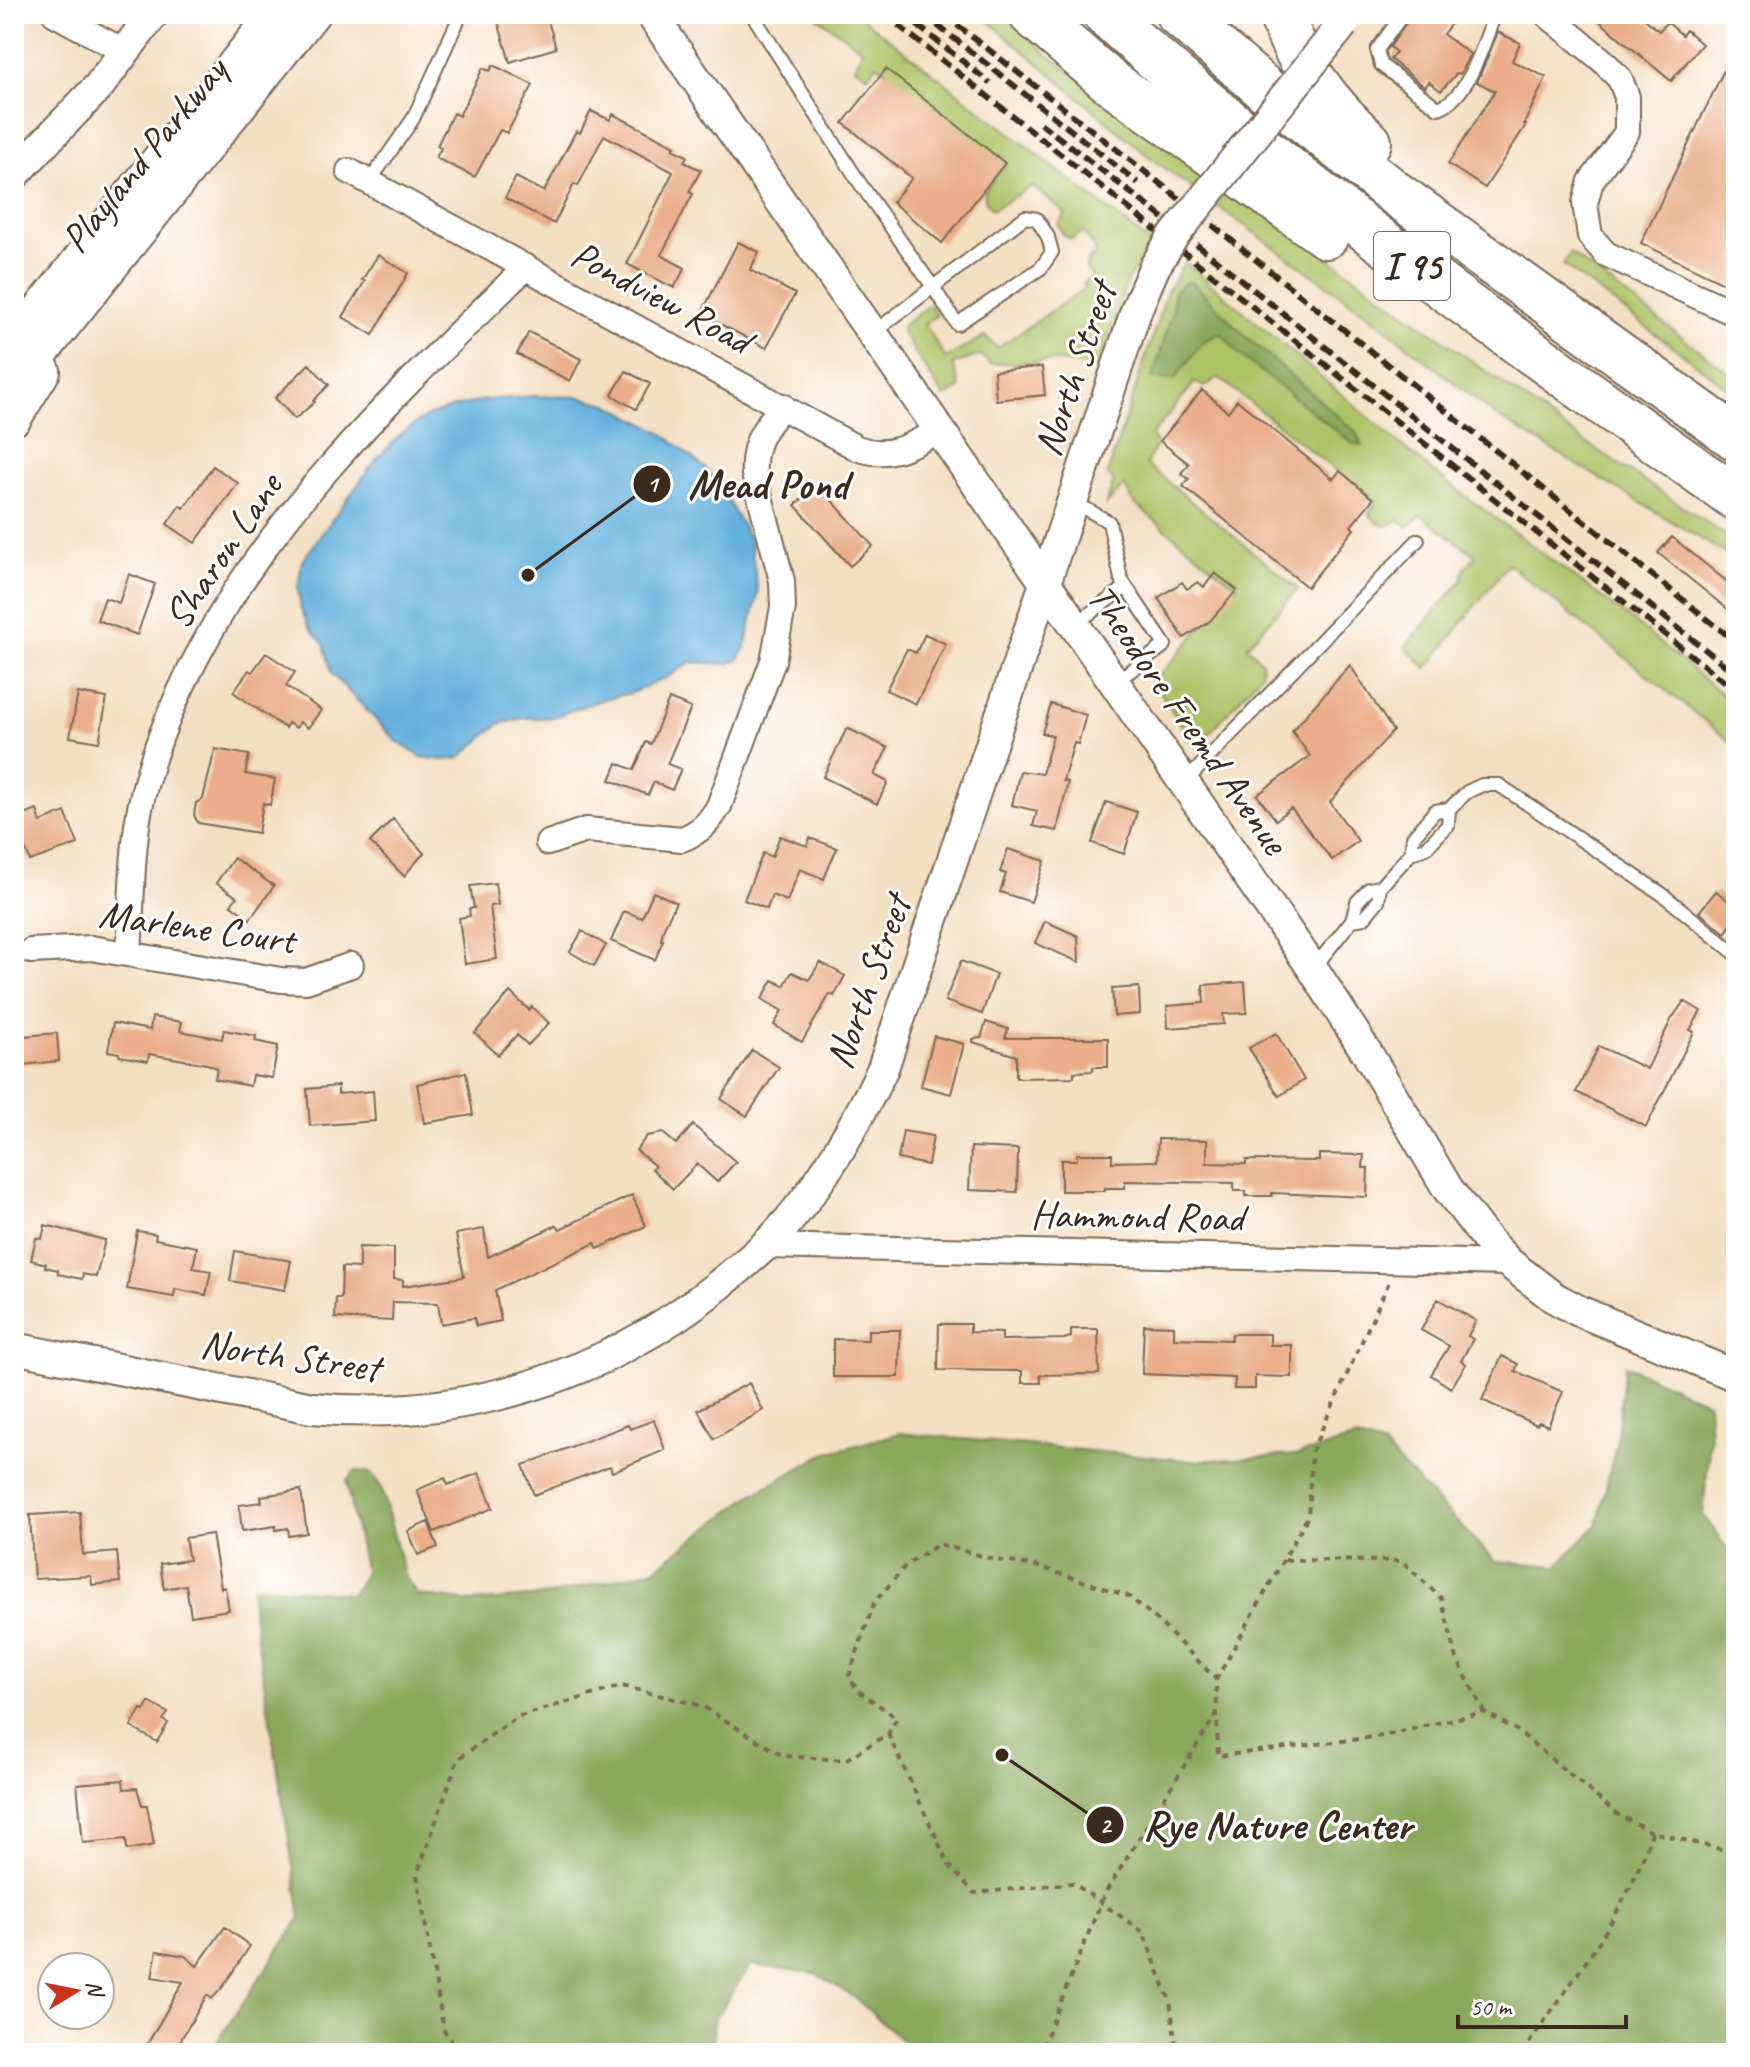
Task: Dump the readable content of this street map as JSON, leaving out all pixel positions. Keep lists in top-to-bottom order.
{
  "streets": {
    "highway": ["I 95"],
    "main road": ["Playland Parkway"],
    "street": [
      "Pondview Road",
      "North Street",
      "Sharon Lane",
      "Theodore Fremd Avenue",
      "Marlene Court",
      "Hammond Road"
    ]
  },
  "crossings": [
    ["Pondview Road", "Sharon Lane"],
    ["Pondview Road", "Theodore Fremd Avenue"],
    ["North Street", "Theodore Fremd Avenue"],
    ["North Street", "Hammond Road"],
    ["Sharon Lane", "Marlene Court"],
    ["Theodore Fremd Avenue", "Hammond Road"]
  ],
  "places": ["Mead Pond", "Rye Nature Center"],
  "scale_bar": "50 m",
  "north": "right"
}
